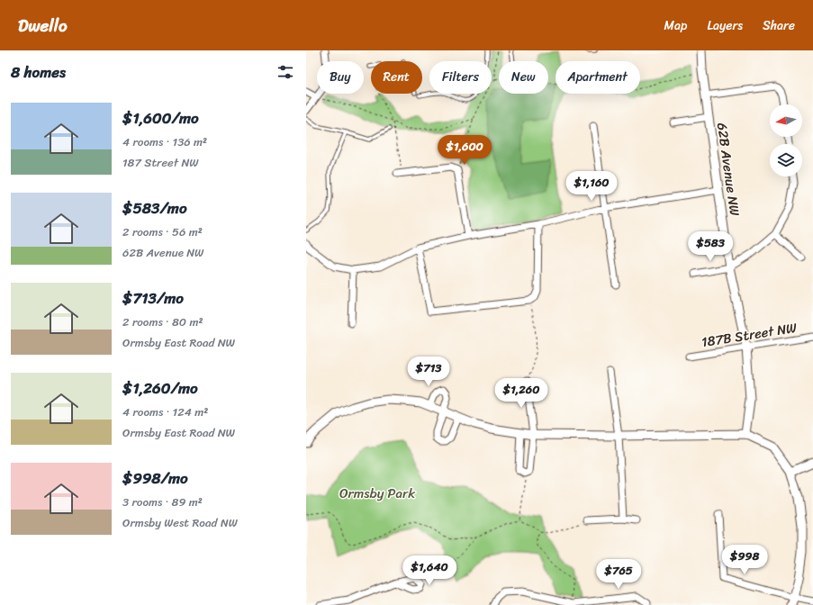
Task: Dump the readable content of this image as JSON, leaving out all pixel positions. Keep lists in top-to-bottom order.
{
  "streets": {
    "street": ["62B Avenue NW", "187B Street NW"]
  },
  "crossings": [
    ["62B Avenue NW", "187B Street NW"]
  ],
  "parks": ["Ormsby Park"],
  "north": "left",
  "page": {
    "header": "Dwello",
    "nav": ["Map", "Layers", "Share"],
    "heading": "8 homes",
    "chip": [
      "Buy",
      "Rent",
      "Filters",
      "New",
      "Apartment"
    ],
    "list": [
      {
        "name": "$1,600/mo",
        "note": "4 rooms · 136 m² · 187 Street NW"
      },
      {
        "name": "$583/mo",
        "note": "2 rooms · 56 m² · 62B Avenue NW"
      },
      {
        "name": "$713/mo",
        "note": "2 rooms · 80 m² · Ormsby East Road NW"
      },
      {
        "name": "$1,260/mo",
        "note": "4 rooms · 124 m² · Ormsby East Road NW"
      },
      {
        "name": "$998/mo",
        "note": "3 rooms · 89 m² · Ormsby West Road NW"
      }
    ],
    "price": [
      "$1,600",
      "$1,160",
      "$583",
      "$713",
      "$1,260",
      "$998",
      "$1,640",
      "$765"
    ]
  }
}
